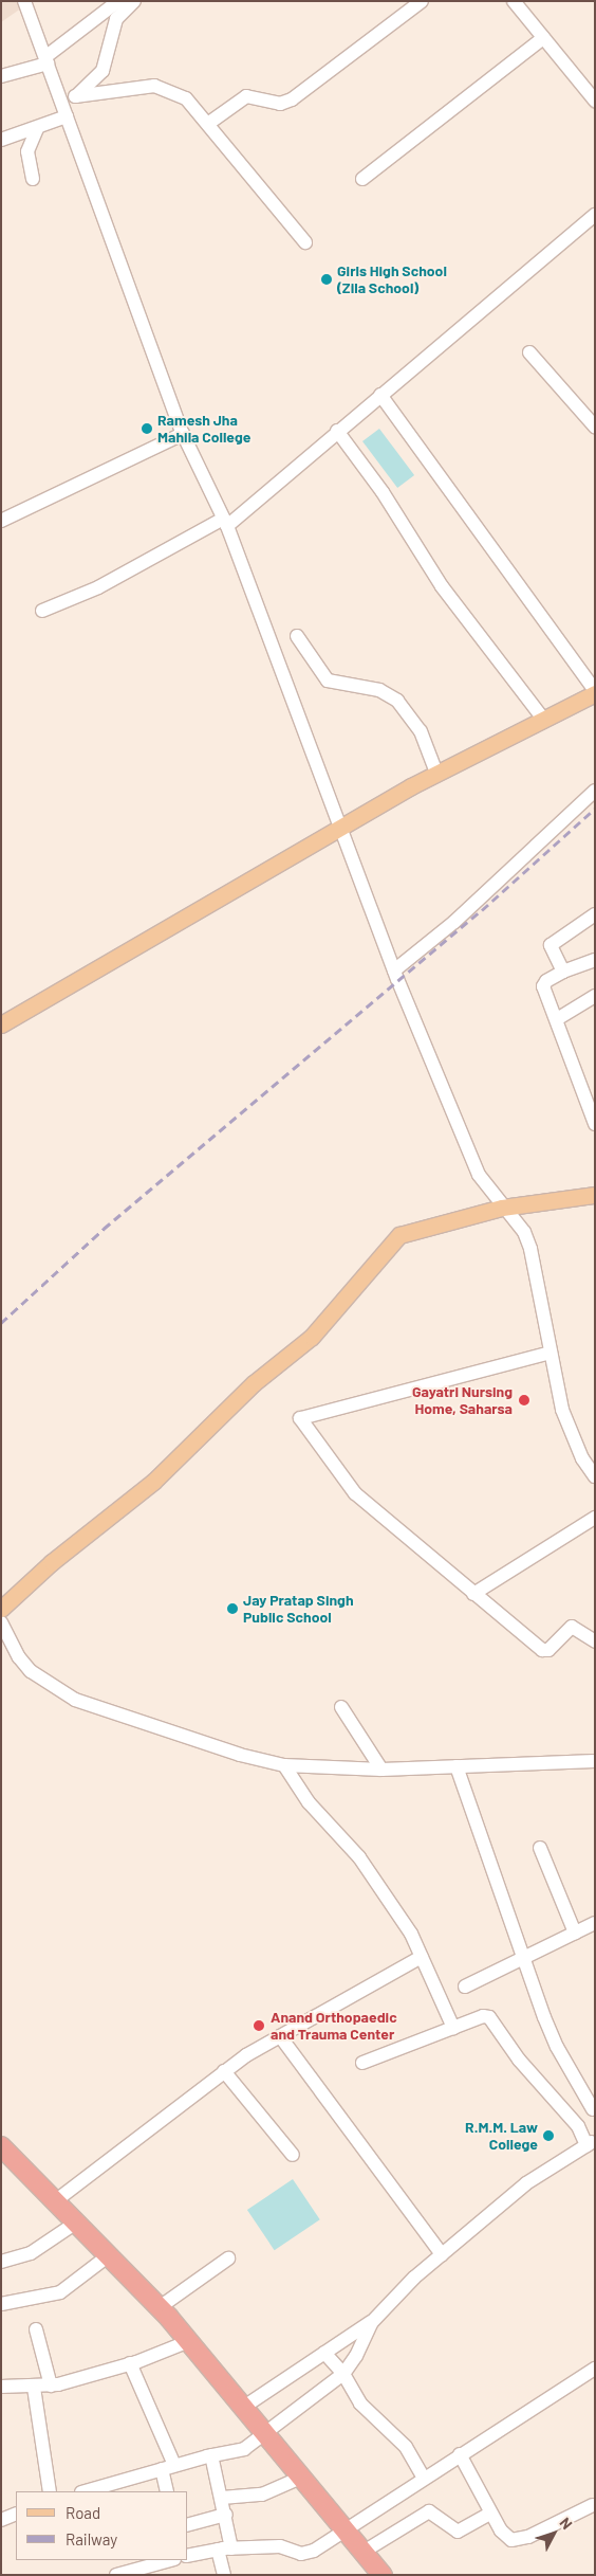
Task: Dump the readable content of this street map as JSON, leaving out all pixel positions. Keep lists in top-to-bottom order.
{
  "places": [
    "Girls High School (Zila School)",
    "Ramesh Jha Mahila College",
    "Gayatri Nursing Home, Saharsa",
    "Jay Pratap Singh Public School",
    "Anand Orthopaedic and Trauma Center",
    "R.M.M. Law College"
  ],
  "legend": ["Road", "Railway"],
  "north": "top right"
}
